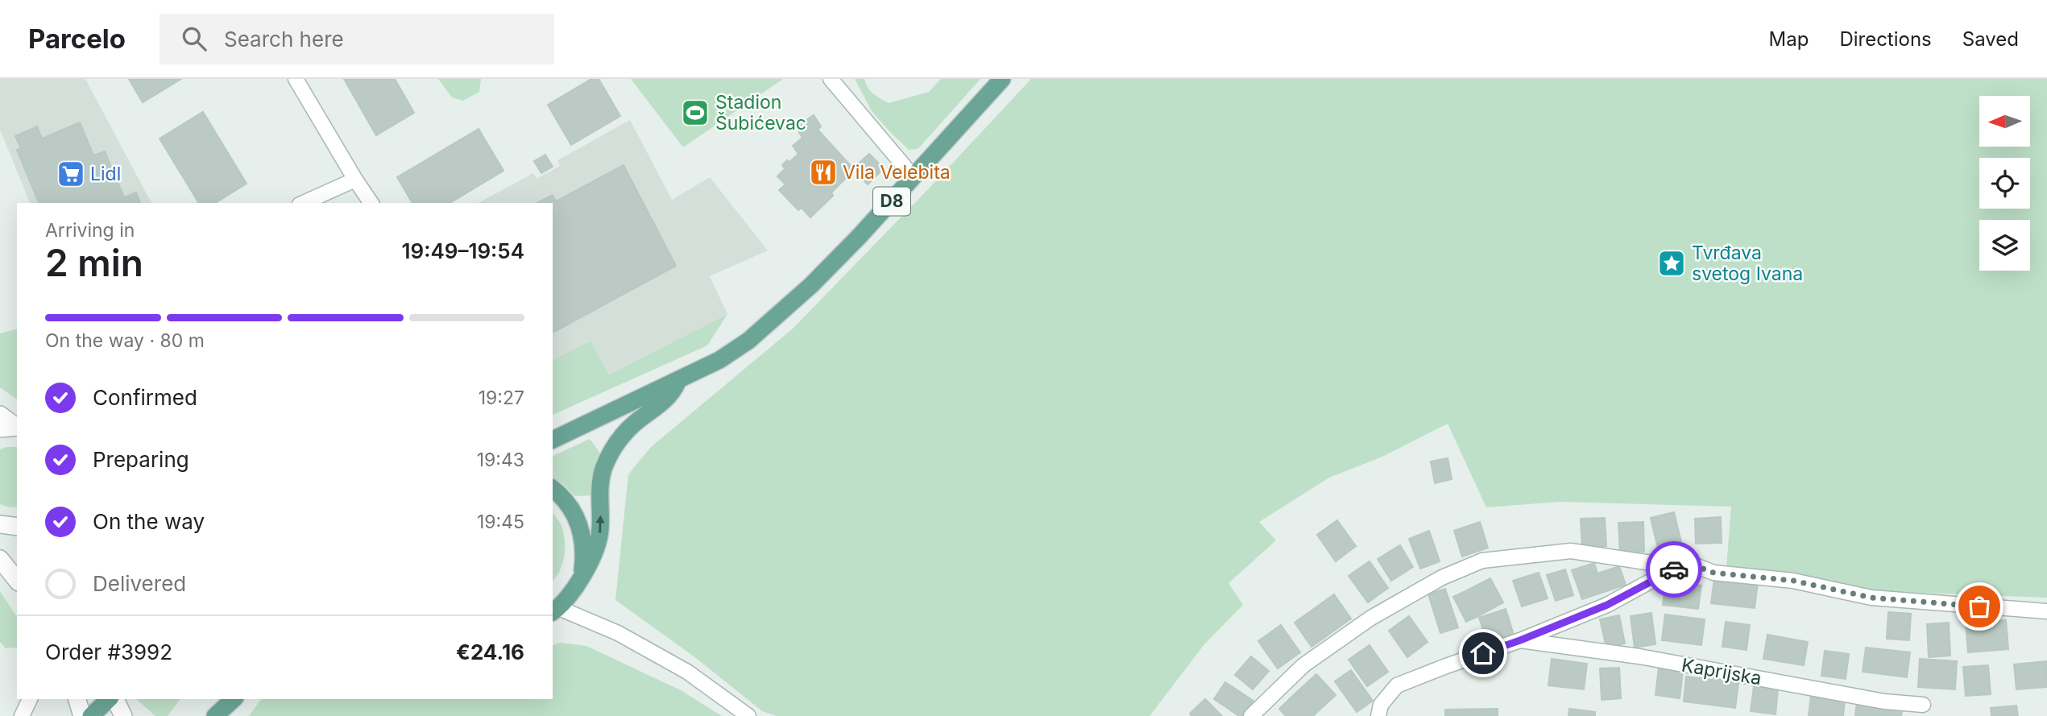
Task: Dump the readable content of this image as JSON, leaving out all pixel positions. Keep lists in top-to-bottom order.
{
  "streets": {
    "main road": ["D8"],
    "street": ["Kaprijska"]
  },
  "places": {
    "sports": ["Stadion Šubićevac"],
    "restaurant": ["Vila Velebita"],
    "supermarket": ["Lidl"],
    "place": ["Tvrđava svetog Ivana"]
  },
  "north": "left",
  "page": {
    "header": "Parcelo",
    "search": "Search here",
    "nav": ["Map", "Directions", "Saved"],
    "heading": ["2 min", "Arriving in", "19:49–19:54"],
    "panel": ["Order #3992", "€24.16"],
    "bar": "On the way · 80 m",
    "list": [
      ["Confirmed", "19:27"],
      ["Preparing", "19:43"],
      ["On the way", "19:45"],
      "Delivered"
    ]
  }
}
